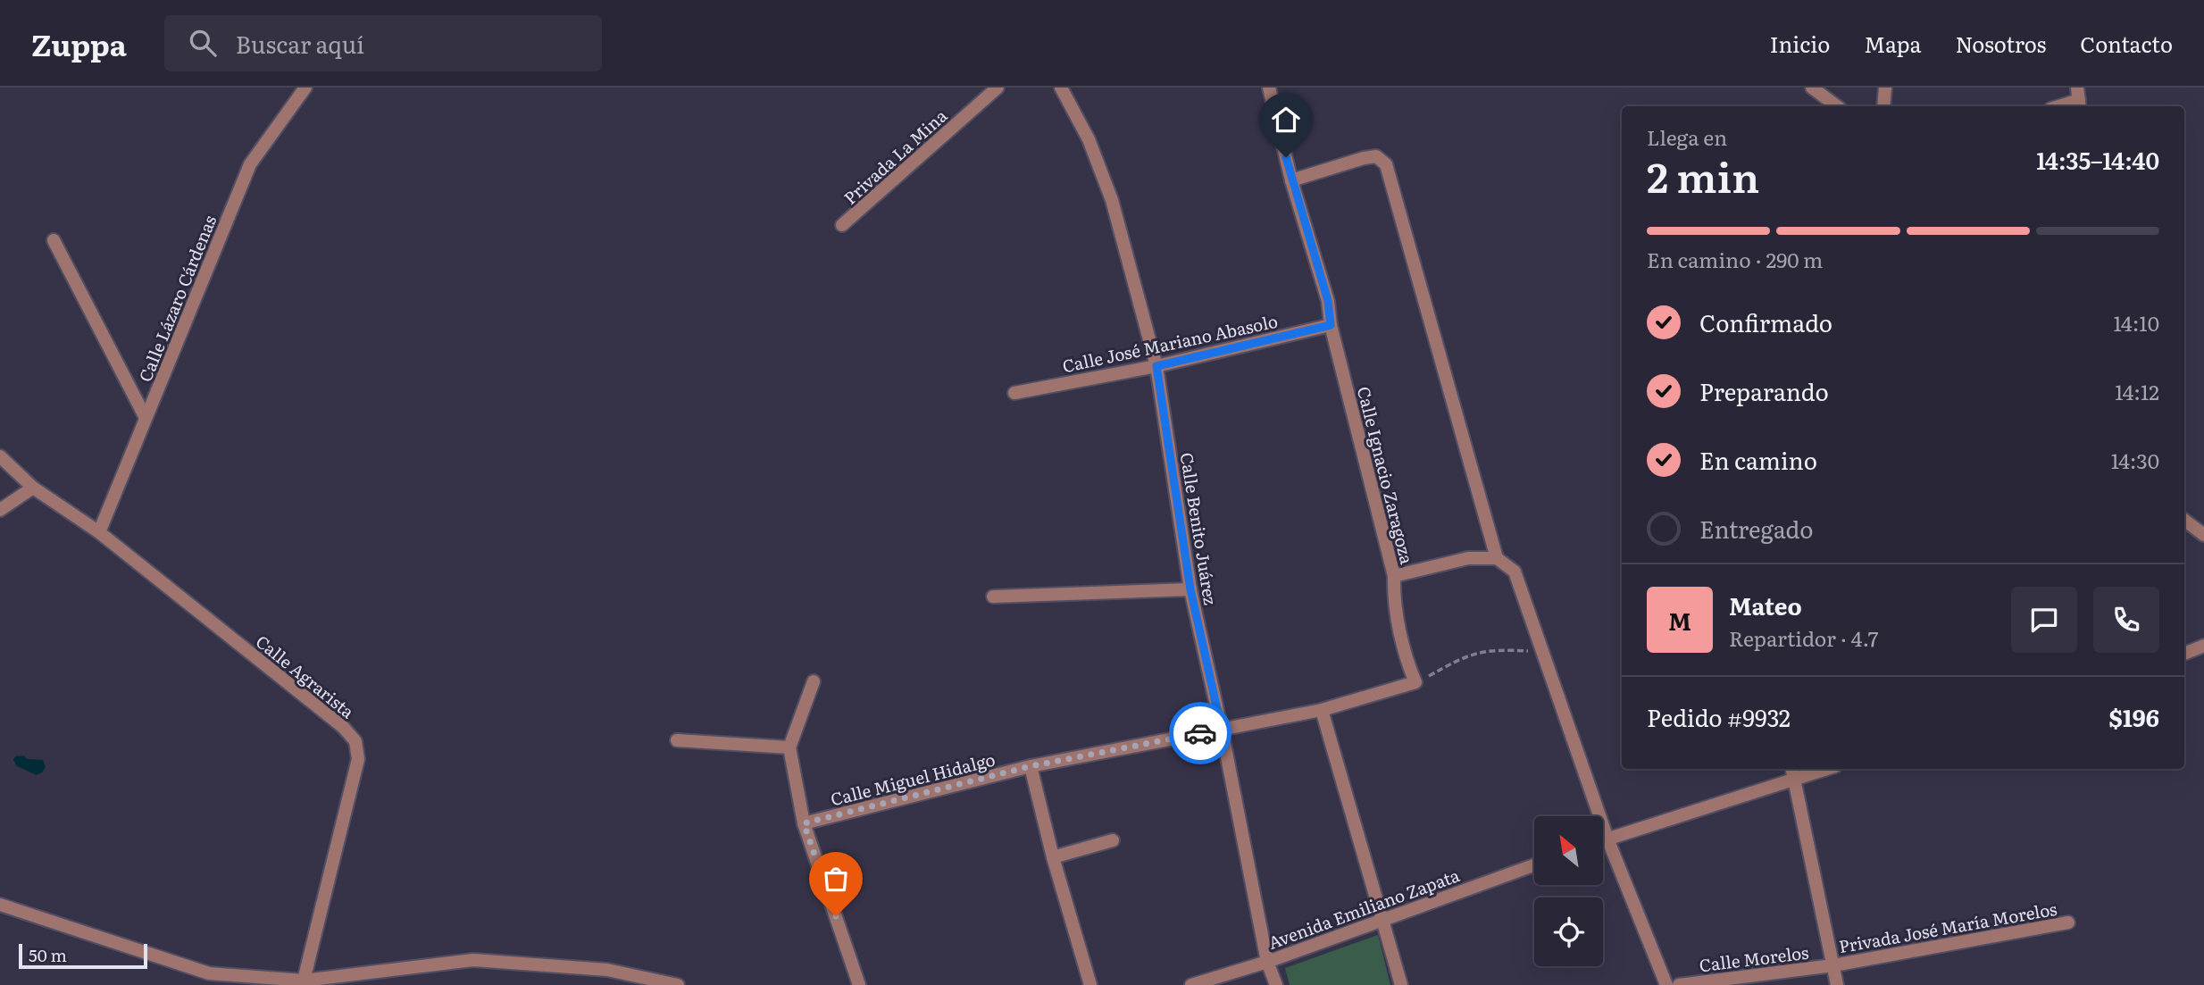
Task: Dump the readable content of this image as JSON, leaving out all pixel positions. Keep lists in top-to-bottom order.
{
  "streets": {
    "street": [
      "Privada La Mina",
      "Calle Lázaro Cárdenas",
      "Calle José Mariano Abasolo",
      "Calle Ignacio Zaragoza",
      "Calle Benito Juárez",
      "Calle Agrarista",
      "Calle Miguel Hidalgo",
      "Avenida Emiliano Zapata",
      "Privada José María Morelos",
      "Calle Morelos"
    ]
  },
  "crossings": [
    ["Calle Lázaro Cárdenas", "Calle Agrarista"],
    ["Calle José Mariano Abasolo", "Calle Ignacio Zaragoza"],
    ["Calle José Mariano Abasolo", "Calle Benito Juárez"],
    ["Calle Benito Juárez", "Calle Miguel Hidalgo"],
    ["Calle Benito Juárez", "Avenida Emiliano Zapata"],
    ["Privada José María Morelos", "Calle Morelos"]
  ],
  "scale_bar": "50 m",
  "north": "top left",
  "page": {
    "header": "Zuppa",
    "search": "Buscar aquí",
    "nav": [
      "Inicio",
      "Mapa",
      "Nosotros",
      "Contacto"
    ],
    "heading": ["2 min", "Llega en", "14:35–14:40"],
    "panel": [
      "Mateo",
      "Repartidor · 4.7",
      "Pedido #9932",
      "$196"
    ],
    "bar": "En camino · 290 m",
    "list": [
      ["Confirmado", "14:10"],
      ["Preparando", "14:12"],
      ["En camino", "14:30"],
      "Entregado"
    ],
    "round": "M",
    "scale": "50 m"
  }
}
